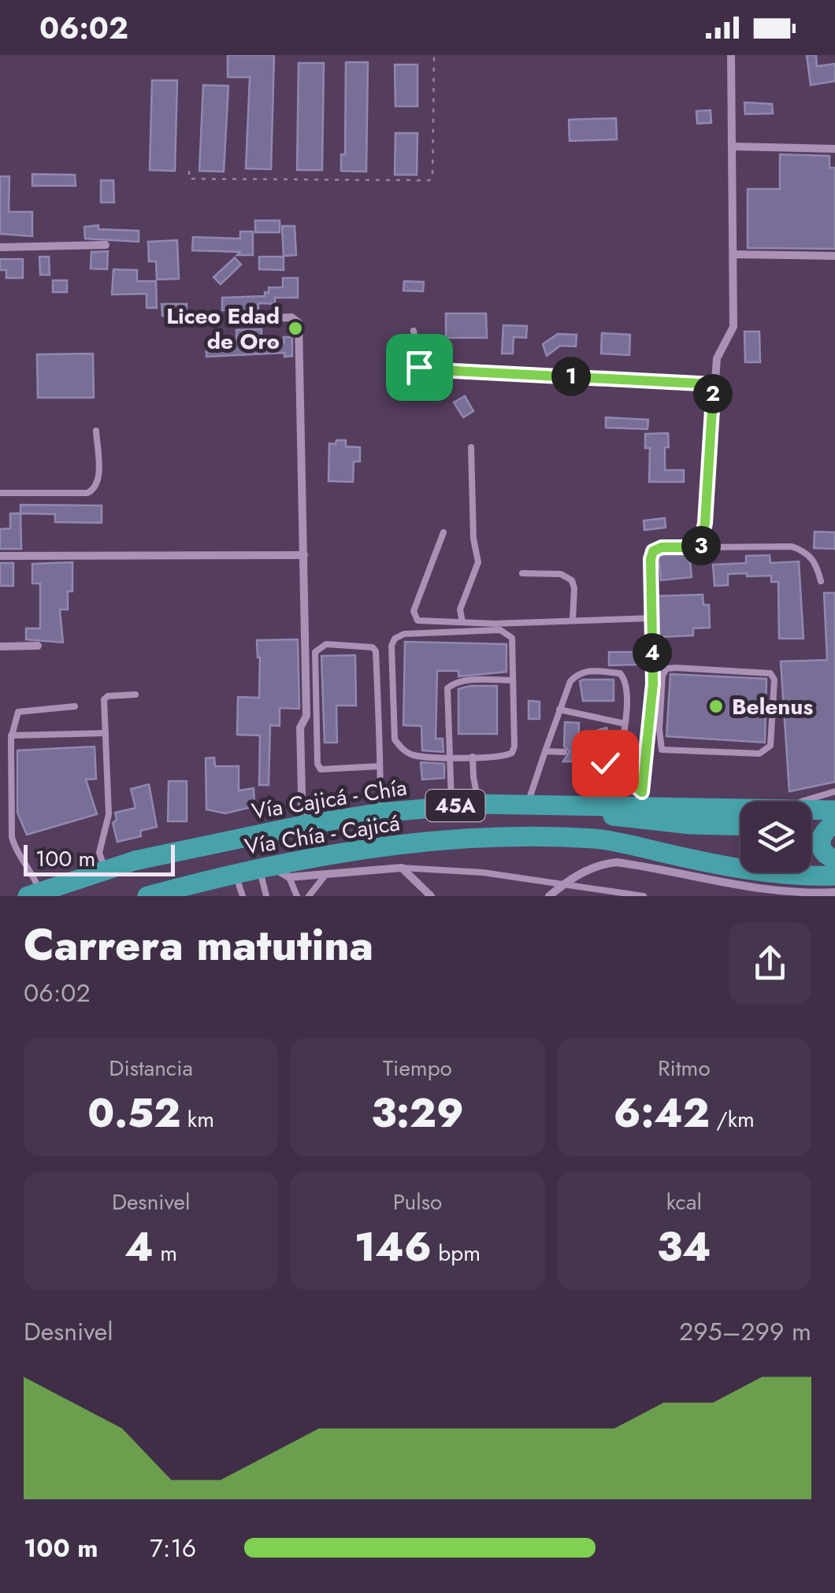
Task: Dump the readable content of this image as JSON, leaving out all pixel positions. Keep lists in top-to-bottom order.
{
  "streets": {
    "highway": ["Vía Cajicá - Chía", "45A", "Vía Chía - Cajicá"]
  },
  "places": ["Liceo Edad de Oro", "Belenus"],
  "scale_bar": "100 m",
  "page": {
    "status": "06:02",
    "pins": [
      "1",
      "2",
      "3",
      "4"
    ],
    "scale": "100 m",
    "heading": ["Carrera matutina", "06:02"],
    "stats": [
      ["Distancia", "0.52 km"],
      ["Tiempo", "3:29"],
      ["Ritmo", "6:42 /km"],
      ["Desnivel", "4 m"],
      ["Pulso", "146 bpm"],
      ["kcal", "34"]
    ],
    "chart": ["Desnivel", "295–299 m"],
    "list": [
      {
        "name": "100 m",
        "note": "7:16"
      }
    ]
  }
}
